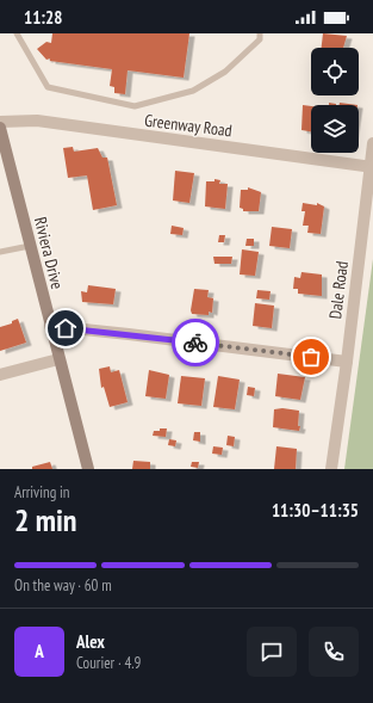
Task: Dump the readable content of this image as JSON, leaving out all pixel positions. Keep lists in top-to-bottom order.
{
  "streets": {
    "street": ["Greenway Road", "Riviera Drive", "Dale Road"]
  },
  "crossings": [
    ["Greenway Road", "Dale Road"]
  ],
  "page": {
    "status": "11:28",
    "heading": ["2 min", "Arriving in", "11:30–11:35"],
    "panel": ["Alex", "Courier · 4.9"],
    "bar": "On the way · 60 m",
    "round": "A"
  }
}
